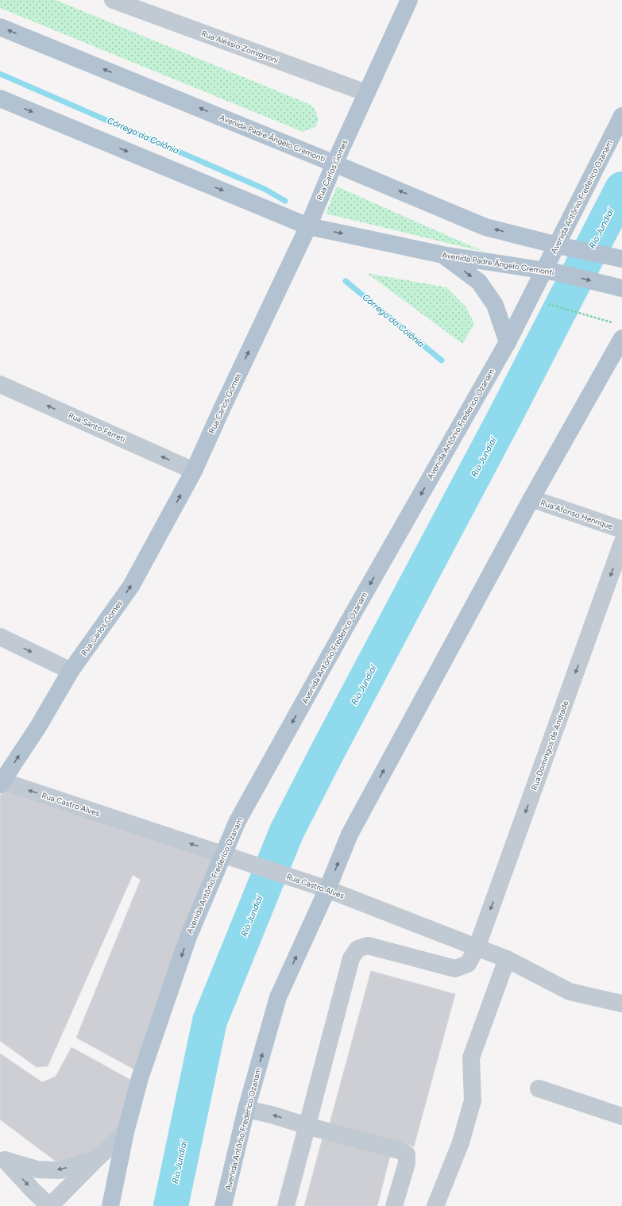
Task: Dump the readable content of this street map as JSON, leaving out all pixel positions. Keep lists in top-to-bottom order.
{
  "streets": {
    "main road": ["Avenida Padre Ângelo Cremonti", "Rua Carlos Gomes", "Avenida Antônio Frederico Ozanam"],
    "street": [
      "Rua Aléssio Zomignoni",
      "Rua Santo Ferreti",
      "Rua Afonso Henrique",
      "Rua Domingos de Andrade",
      "Rua Castro Alves"
    ]
  },
  "crossings": [
    ["Rua Aléssio Zomignoni", "Rua Carlos Gomes"],
    ["Avenida Padre Ângelo Cremonti", "Rua Carlos Gomes"],
    ["Avenida Padre Ângelo Cremonti", "Avenida Antônio Frederico Ozanam"],
    ["Rua Carlos Gomes", "Rua Santo Ferreti"],
    ["Rua Carlos Gomes", "Rua Castro Alves"],
    ["Avenida Antônio Frederico Ozanam", "Rua Afonso Henrique"],
    ["Avenida Antônio Frederico Ozanam", "Rua Castro Alves"],
    ["Rua Domingos de Andrade", "Rua Castro Alves"]
  ],
  "one_way": [
    "Rua Carlos Gomes",
    "Rua Santo Ferreti",
    "Rua Domingos de Andrade",
    "Rua Castro Alves"
  ],
  "water": ["Córrego da Colônia", "Rio Jundiaí"]
}
